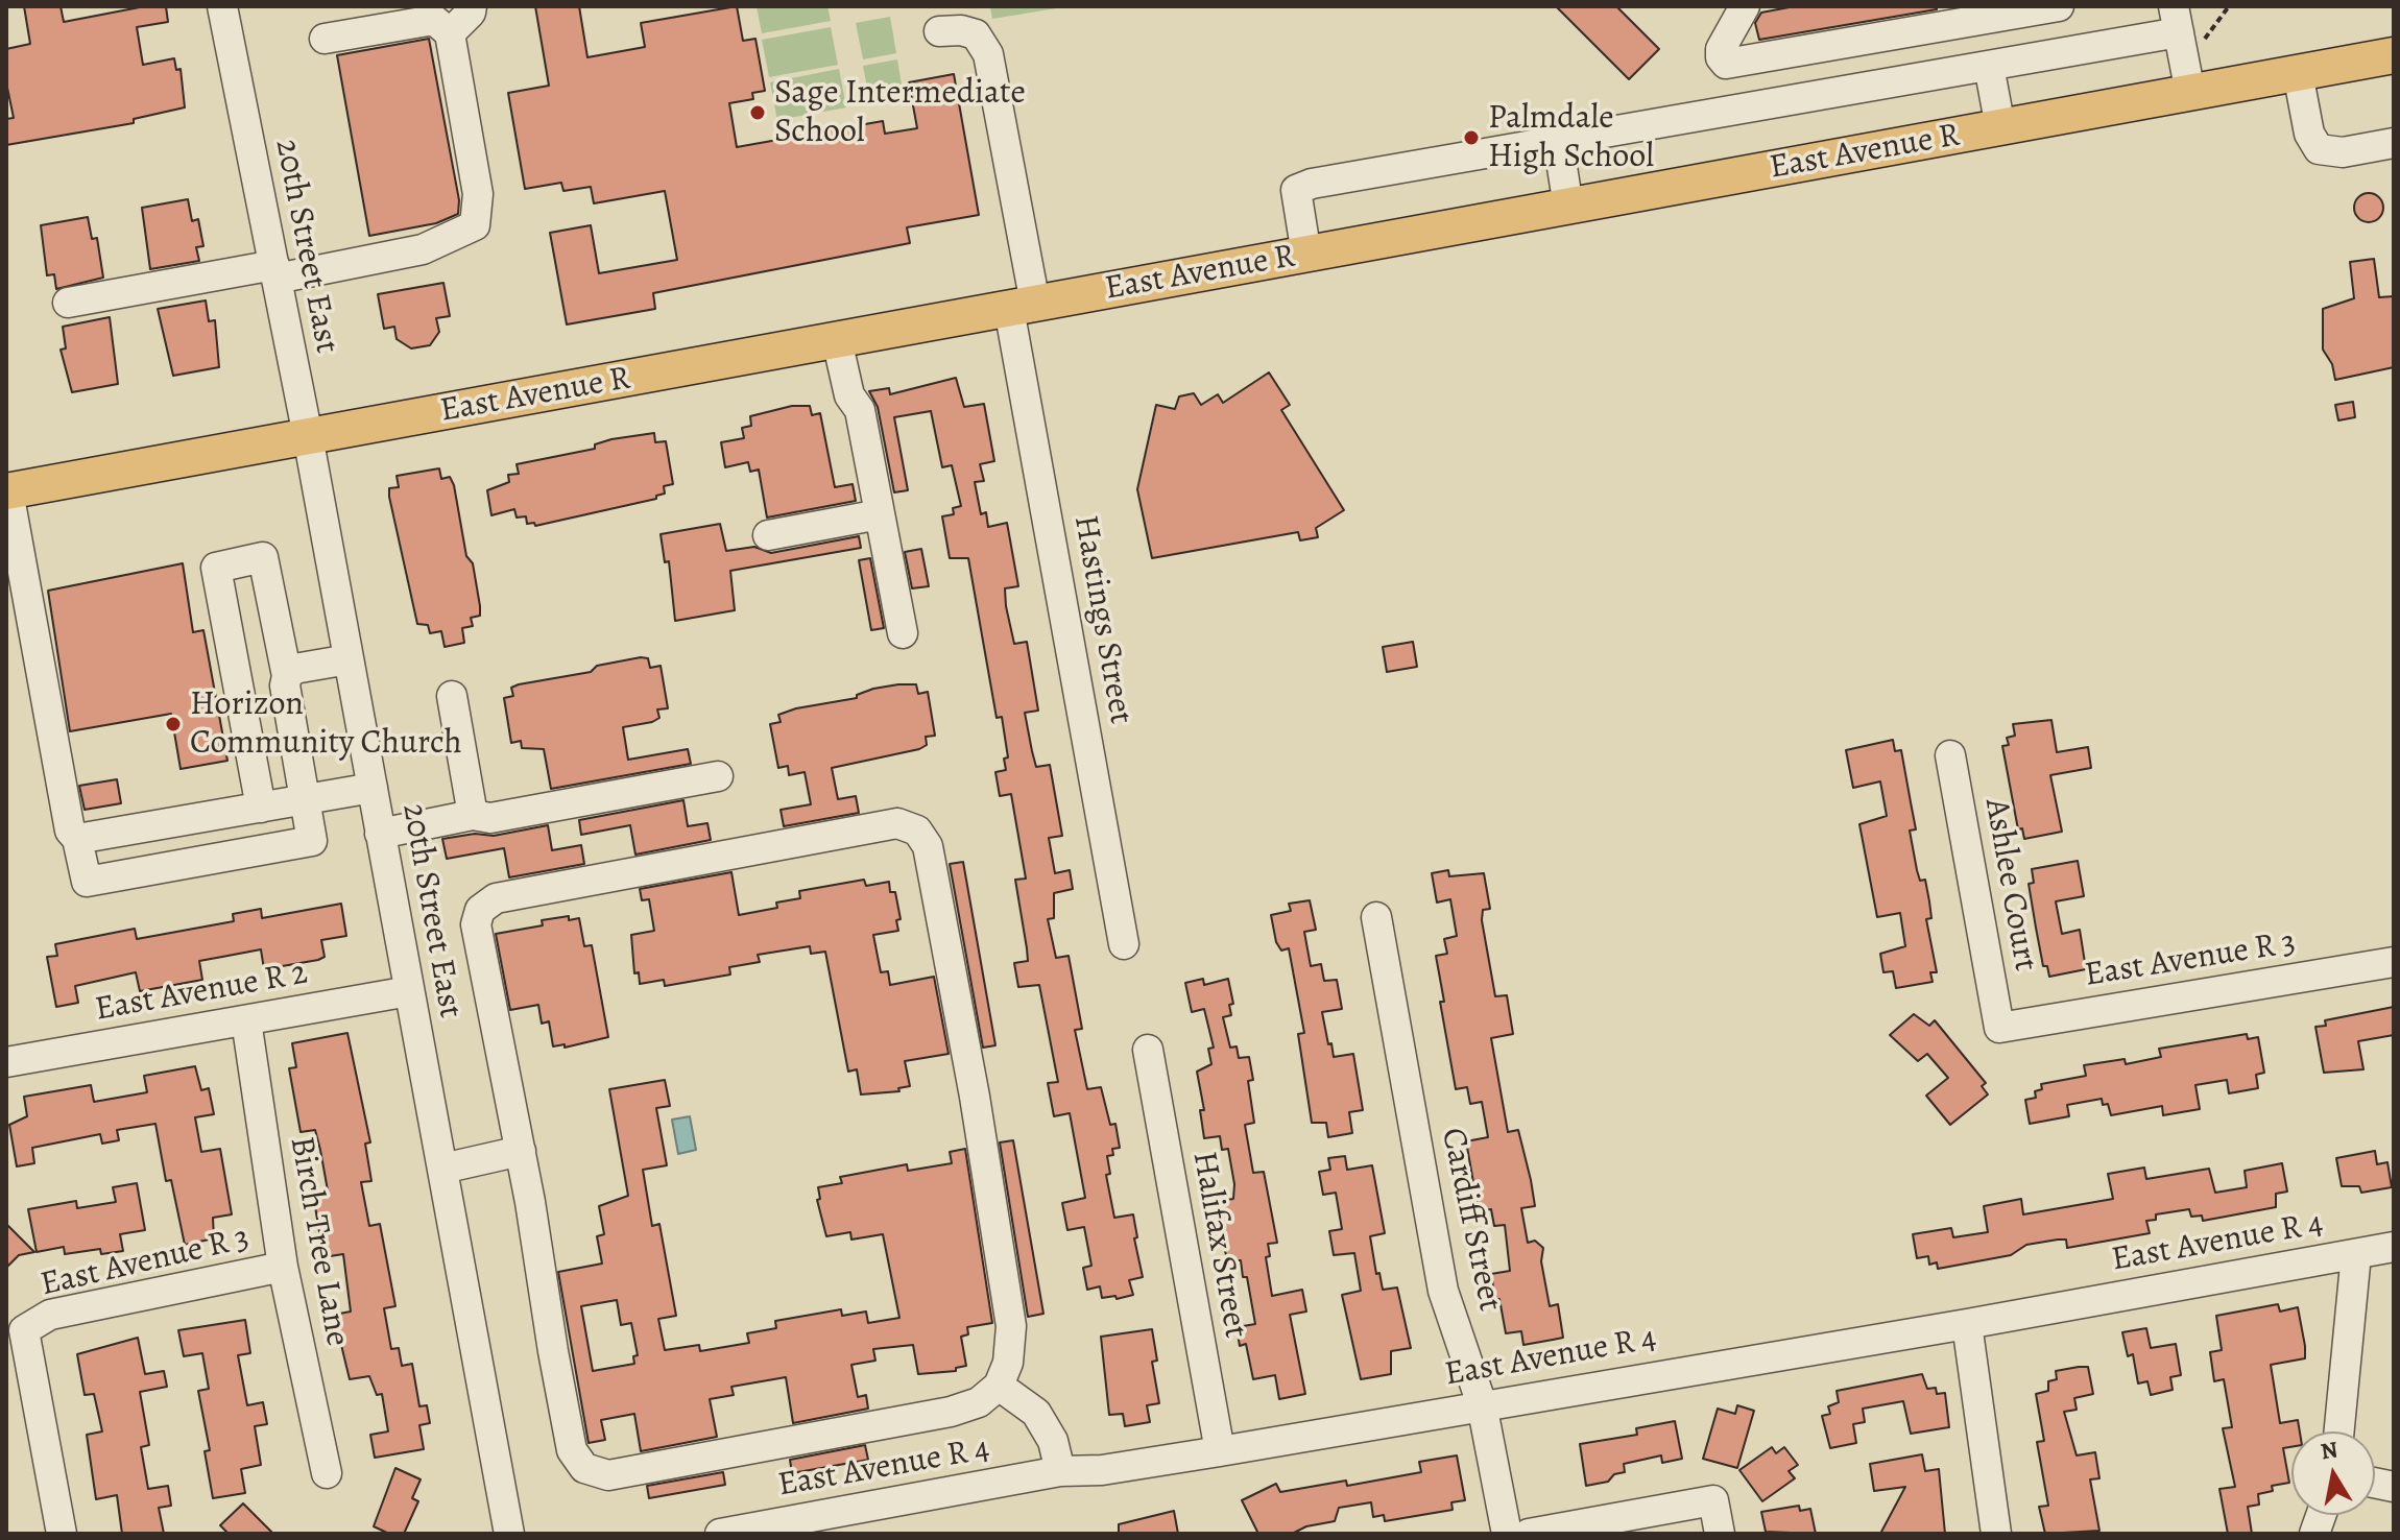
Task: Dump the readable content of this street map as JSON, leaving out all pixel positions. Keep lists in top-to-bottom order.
{
  "streets": {
    "main road": ["East Avenue R"],
    "street": [
      "20th Street East",
      "Hastings Street",
      "Ashlee Court",
      "East Avenue R 3",
      "East Avenue R 2",
      "Cardiff Street",
      "Birch Tree Lane",
      "East Avenue R 4",
      "Halifax Street"
    ]
  },
  "crossings": [
    ["East Avenue R", "20th Street East"],
    ["East Avenue R", "Hastings Street"],
    ["20th Street East", "East Avenue R 2"],
    ["Ashlee Court", "East Avenue R 3"],
    ["East Avenue R 3", "Birch Tree Lane"],
    ["East Avenue R 2", "Birch Tree Lane"],
    ["Cardiff Street", "East Avenue R 4"],
    ["East Avenue R 4", "Halifax Street"]
  ],
  "places": ["Sage Intermediate School", "Palmdale High School", "Horizon Community Church"],
  "north": "top"
}
